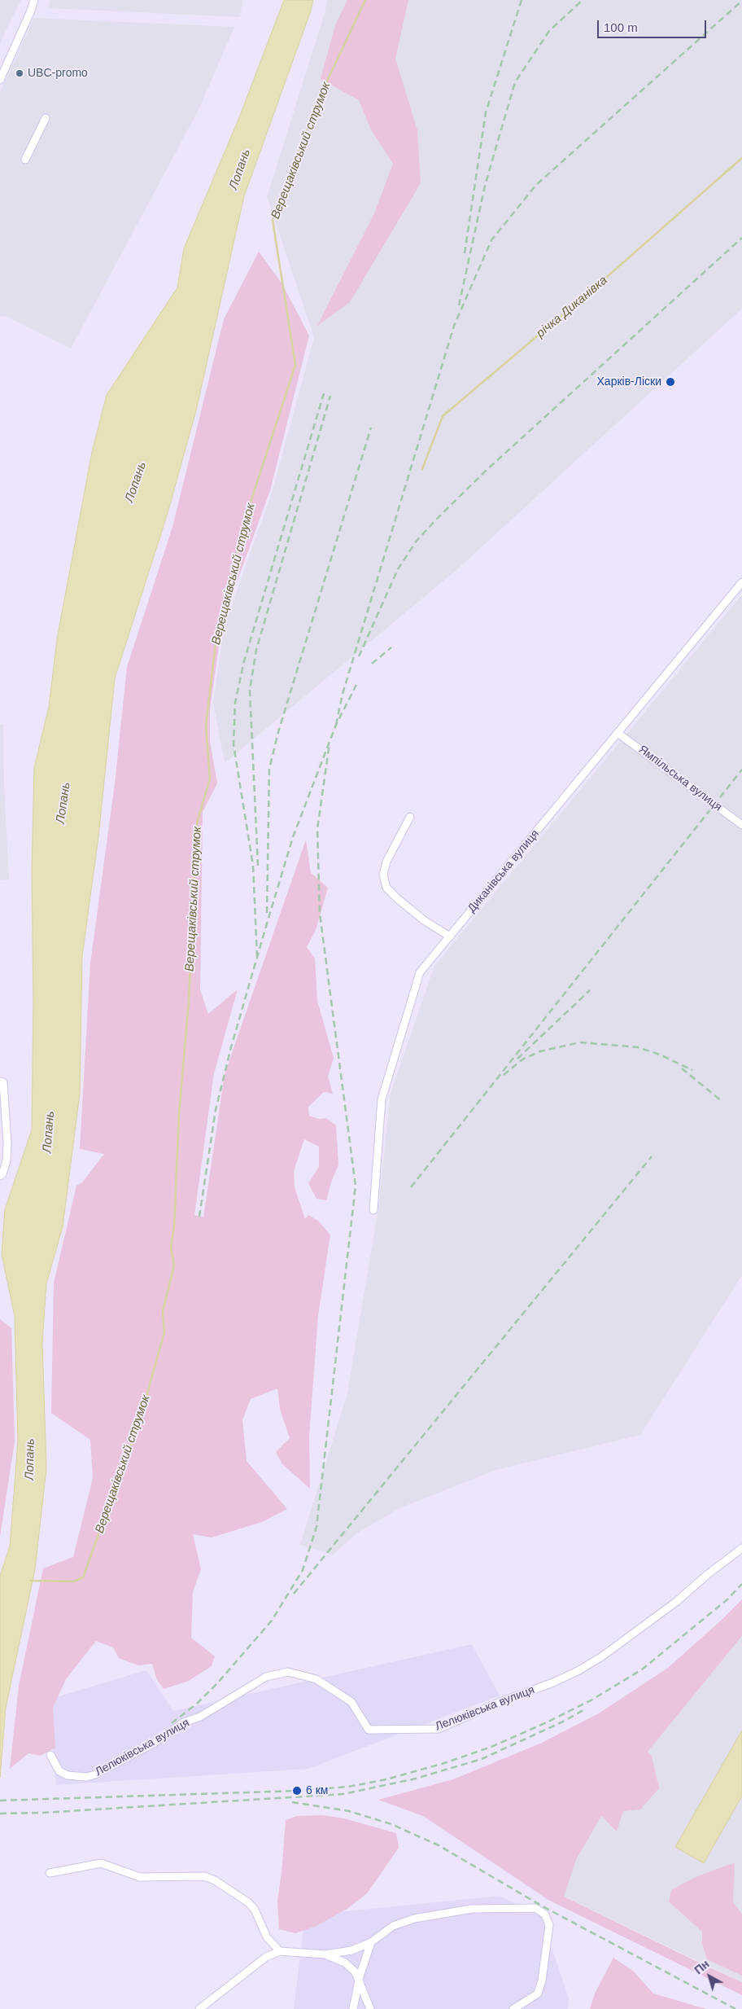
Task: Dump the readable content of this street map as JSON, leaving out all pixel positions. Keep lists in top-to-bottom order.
{
  "streets": {
    "street": ["Ямпільська вулиця", "Диканівська вулиця", "Лелюківська вулиця"]
  },
  "crossings": [
    ["Ямпільська вулиця", "Диканівська вулиця"]
  ],
  "water": ["Верещаківський струмок", "Лопань", "річка Диканівка"],
  "places": ["UBC-promo", "Харків-Ліски", "6 км"],
  "scale_bar": "100 m",
  "north": "top left"
}
